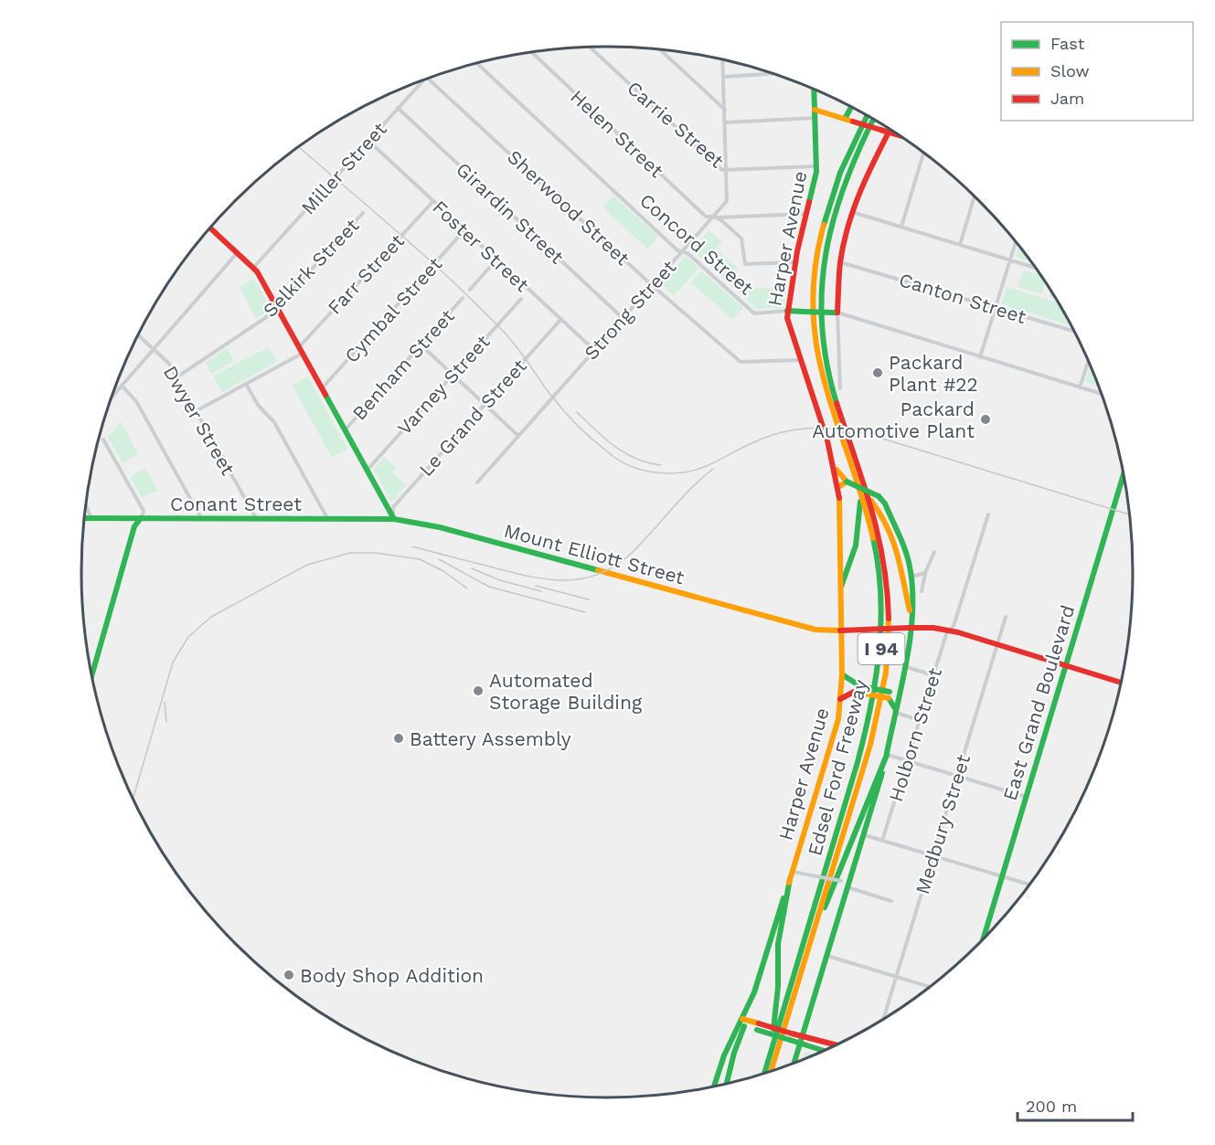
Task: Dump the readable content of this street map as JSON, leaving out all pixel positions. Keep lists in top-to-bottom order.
{
  "streets": {
    "main road": [
      "Harper Avenue",
      "Concord Street",
      "Conant Street",
      "Mount Elliott Street",
      "I 94",
      "East Grand Boulevard",
      "Edsel Ford Freeway"
    ],
    "street": [
      "Carrie Street",
      "Helen Street",
      "Miller Street",
      "Sherwood Street",
      "Girardin Street",
      "Foster Street",
      "Selkirk Street",
      "Farr Street",
      "Canton Street",
      "Cymbal Street",
      "Strong Street",
      "Benham Street",
      "Varney Street",
      "Le Grand Street",
      "Dwyer Street",
      "Holborn Street",
      "Medbury Street"
    ]
  },
  "crossings": [
    ["Carrie Street", "Harper Avenue"],
    ["Carrie Street", "Strong Street"],
    ["Helen Street", "Harper Avenue"],
    ["Helen Street", "Strong Street"],
    ["Miller Street", "Girardin Street"],
    ["Miller Street", "Foster Street"],
    ["Sherwood Street", "Harper Avenue"],
    ["Sherwood Street", "Strong Street"],
    ["Girardin Street", "Strong Street"],
    ["Harper Avenue", "Concord Street"],
    ["Harper Avenue", "Mount Elliott Street"],
    ["Concord Street", "Strong Street"],
    ["Foster Street", "Farr Street"],
    ["Foster Street", "Cymbal Street"],
    ["Foster Street", "Strong Street"],
    ["Foster Street", "Le Grand Street"],
    ["Selkirk Street", "Dwyer Street"],
    ["Farr Street", "Dwyer Street"],
    ["Le Grand Street", "Conant Street"],
    ["Le Grand Street", "Mount Elliott Street"],
    ["Dwyer Street", "Conant Street"],
    ["Conant Street", "Mount Elliott Street"],
    ["Mount Elliott Street", "East Grand Boulevard"],
    ["Mount Elliott Street", "Holborn Street"],
    ["Mount Elliott Street", "Medbury Street"]
  ],
  "places": [
    "Packard Plant #22",
    "Packard Automotive Plant",
    "Automated Storage Building",
    "Battery Assembly",
    "Body Shop Addition"
  ],
  "legend": ["Fast", "Slow", "Jam"],
  "scale_bar": "200 m"
}
